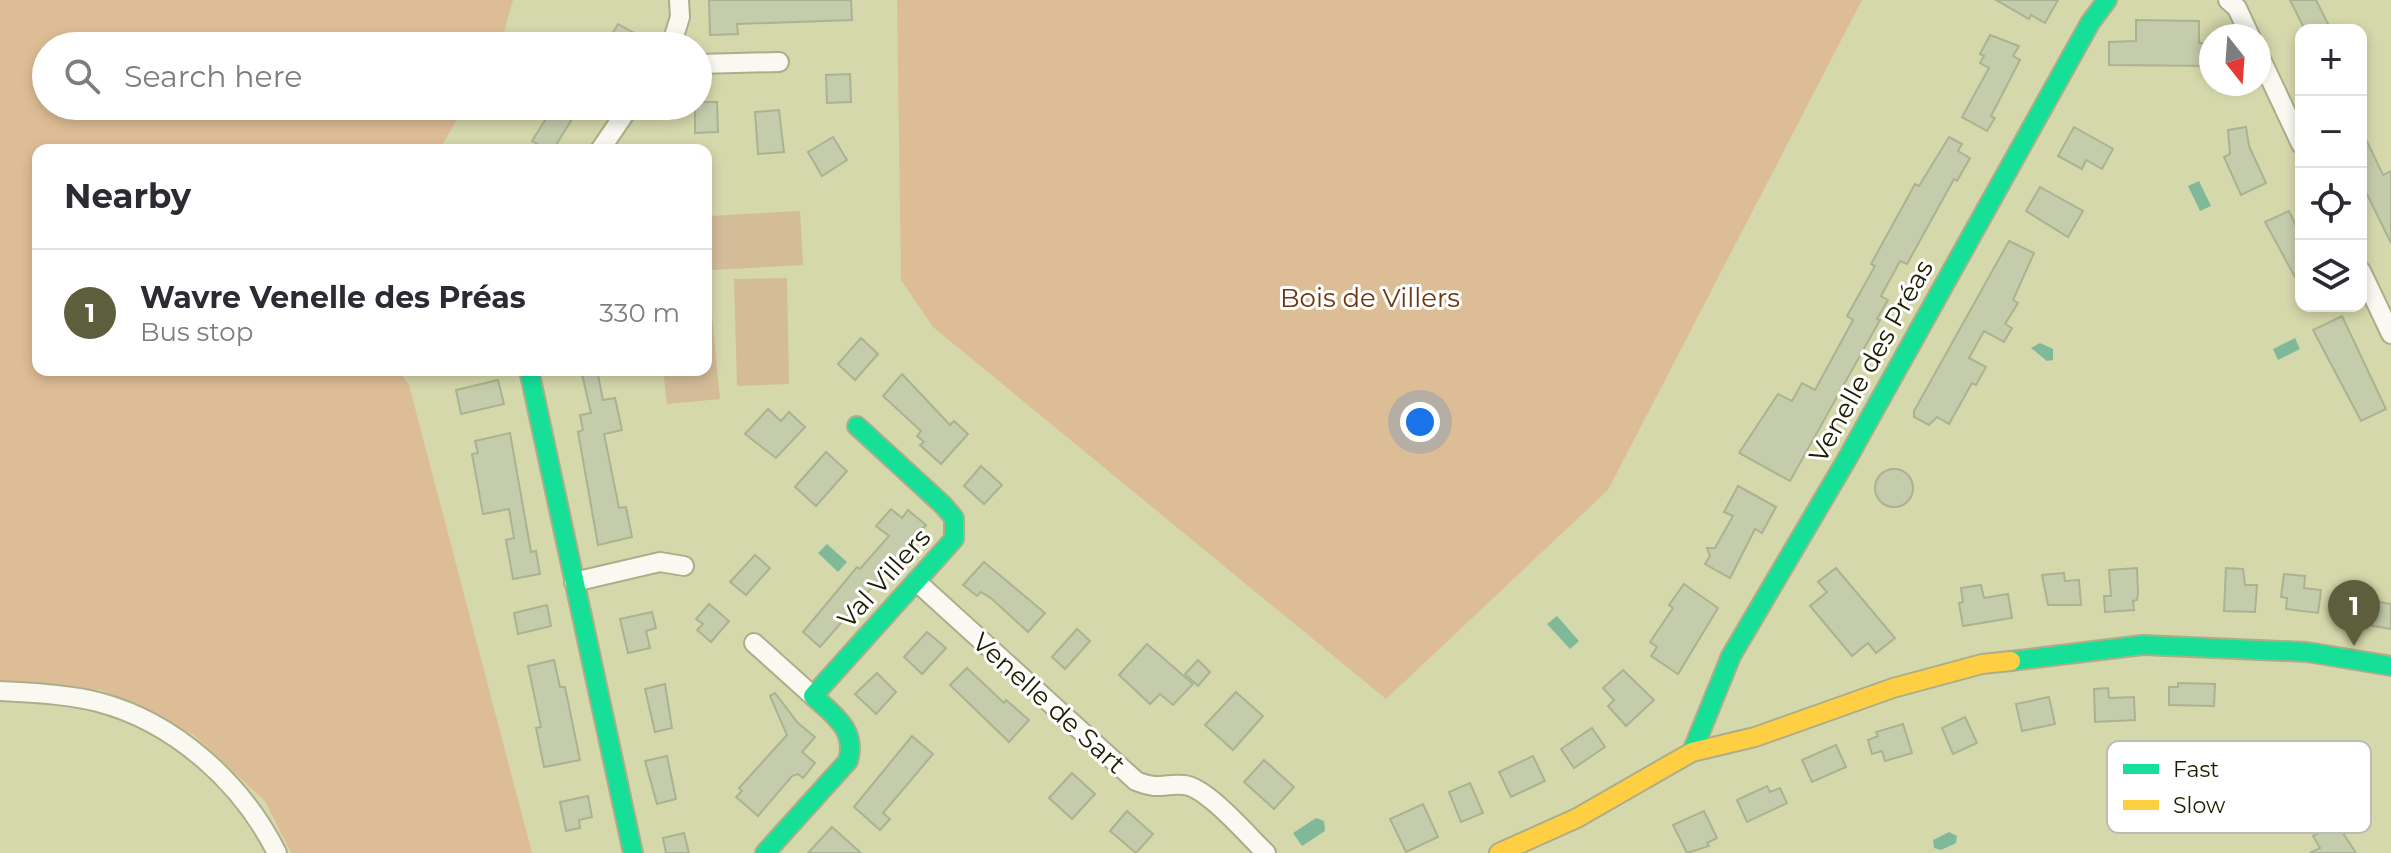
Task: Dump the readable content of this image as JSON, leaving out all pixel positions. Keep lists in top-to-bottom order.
{
  "streets": {
    "street": ["Venelle des Préas", "Val Villers", "Venelle de Sart"]
  },
  "crossings": [
    ["Val Villers", "Venelle de Sart"]
  ],
  "parks": ["Bois de Villers"],
  "legend": ["Fast", "Slow"],
  "north": "bottom",
  "page": {
    "map_buttons": ["+", "−"],
    "search": "Search here",
    "heading": "Nearby",
    "list": [
      {
        "mark": "1",
        "name": "Wavre Venelle des Préas",
        "note": "Bus stop",
        "value": "330 m"
      }
    ],
    "pins": "1"
  }
}
